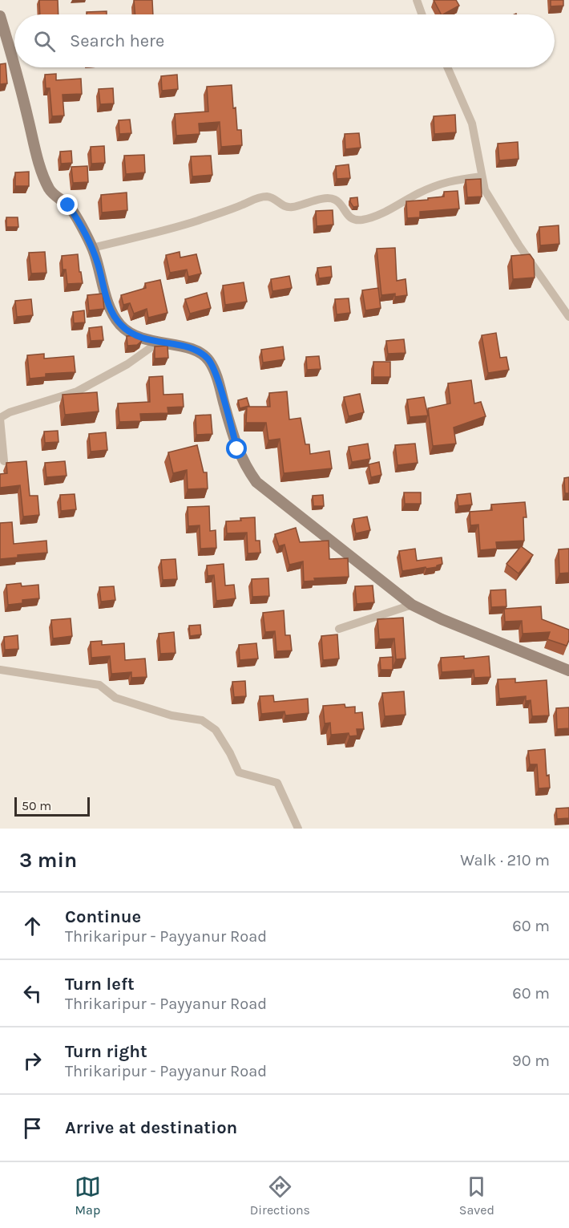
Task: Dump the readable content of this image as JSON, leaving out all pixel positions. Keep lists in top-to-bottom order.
{
  "scale_bar": "50 m",
  "page": {
    "search": "Search here",
    "scale": "50 m",
    "heading": ["3 min", "Walk · 210 m"],
    "list": [
      ["Continue", "Thrikaripur - Payyanur Road", "60 m"],
      ["Turn left", "Thrikaripur - Payyanur Road", "60 m"],
      ["Turn right", "Thrikaripur - Payyanur Road", "90 m"],
      "Arrive at destination"
    ],
    "nav": ["Map", "Directions", "Saved"]
  }
}
